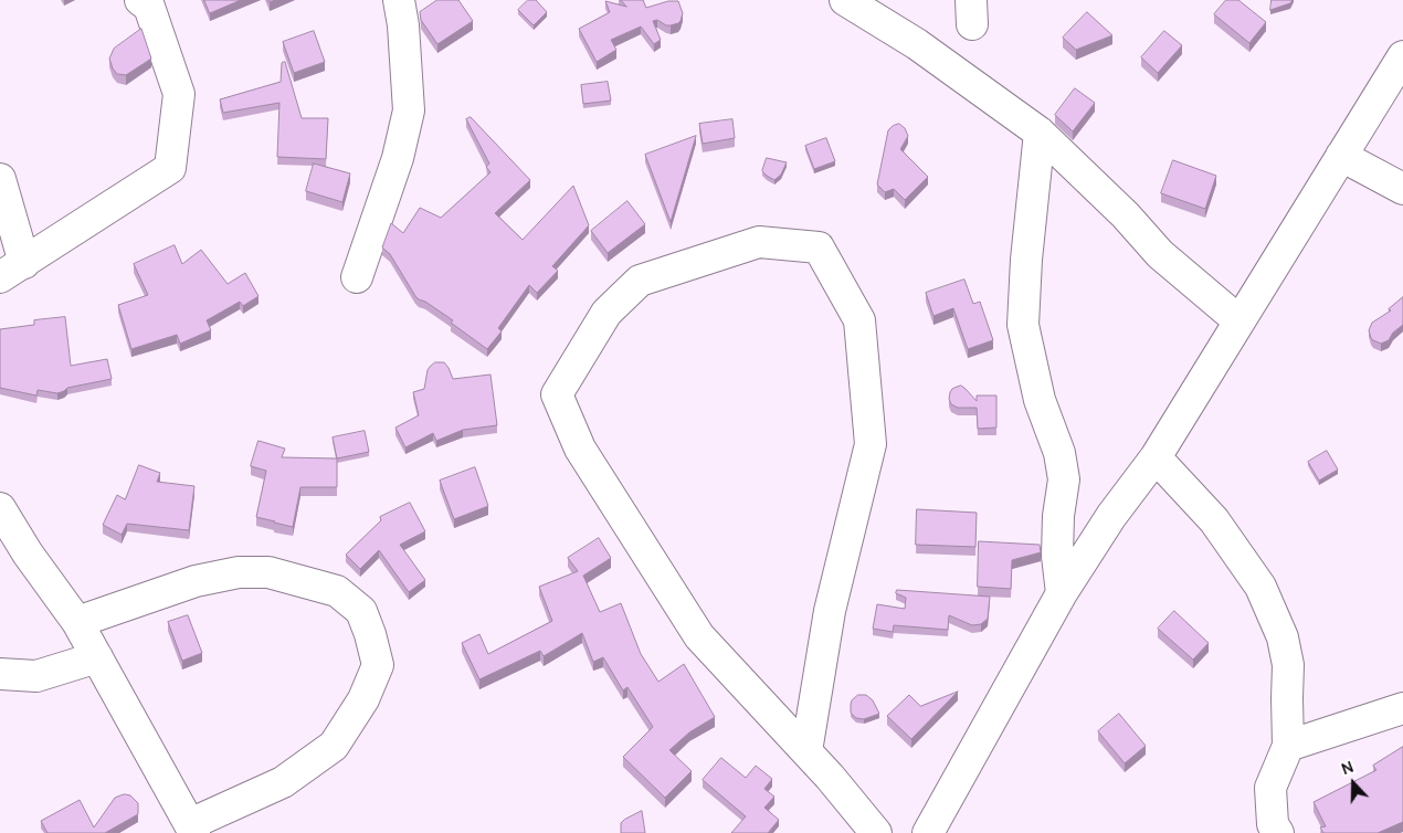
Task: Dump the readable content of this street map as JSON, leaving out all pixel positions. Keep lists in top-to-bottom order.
{
  "north": "top"
}
